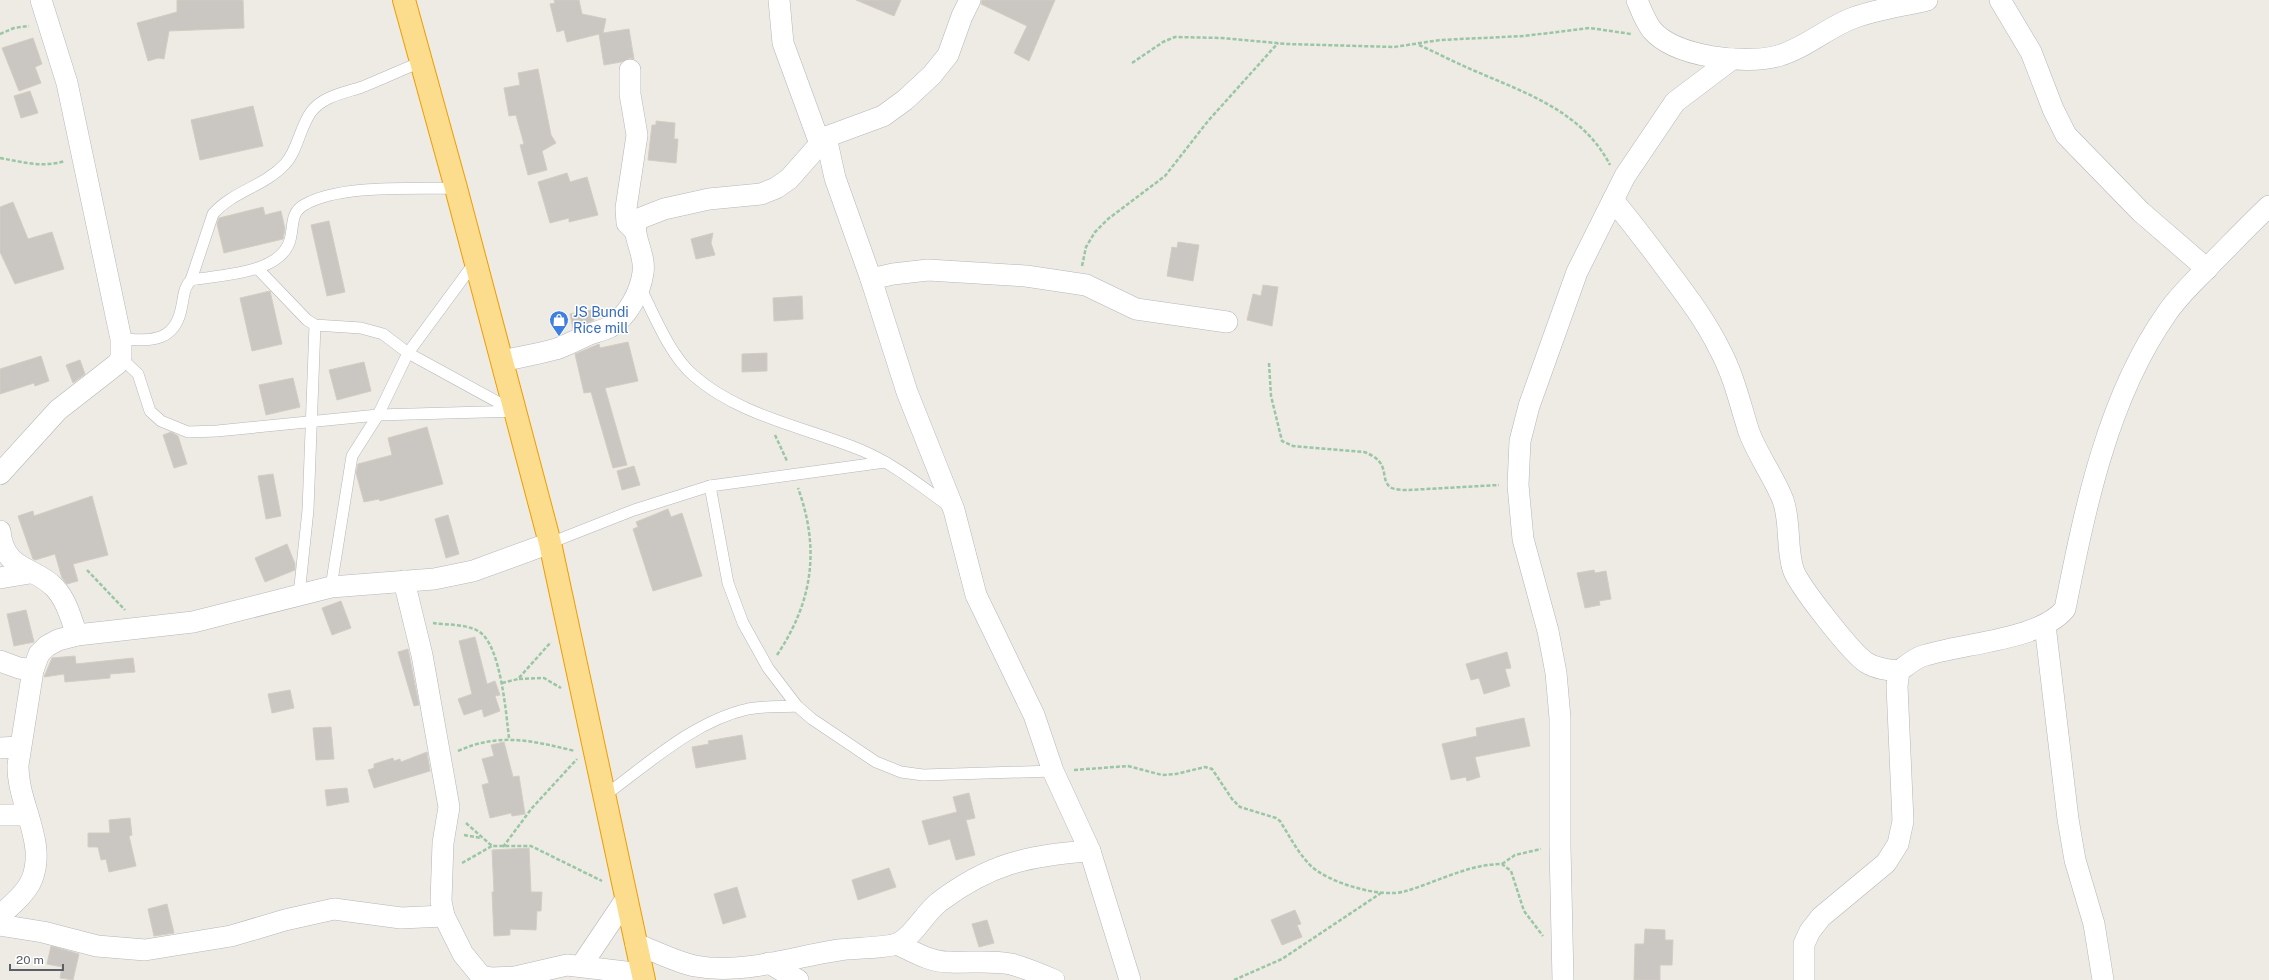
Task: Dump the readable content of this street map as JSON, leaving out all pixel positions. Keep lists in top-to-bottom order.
{
  "places": {
    "shop": ["JS Bundi Rice mill"]
  },
  "scale_bar": "20 m"
}
